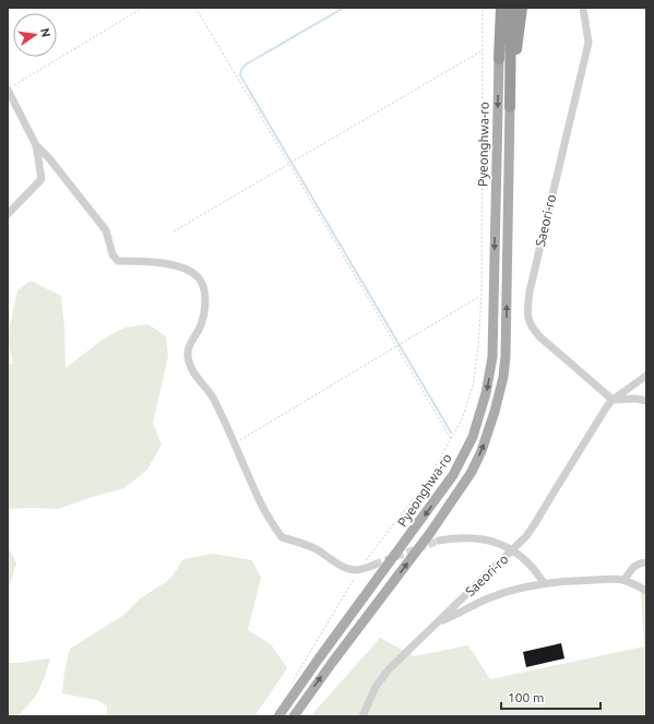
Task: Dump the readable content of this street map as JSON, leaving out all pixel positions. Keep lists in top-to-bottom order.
{
  "streets": {
    "main road": ["Pyeonghwa-ro"],
    "street": ["Saeori-ro"]
  },
  "scale_bar": "100 m",
  "north": "right"
}
